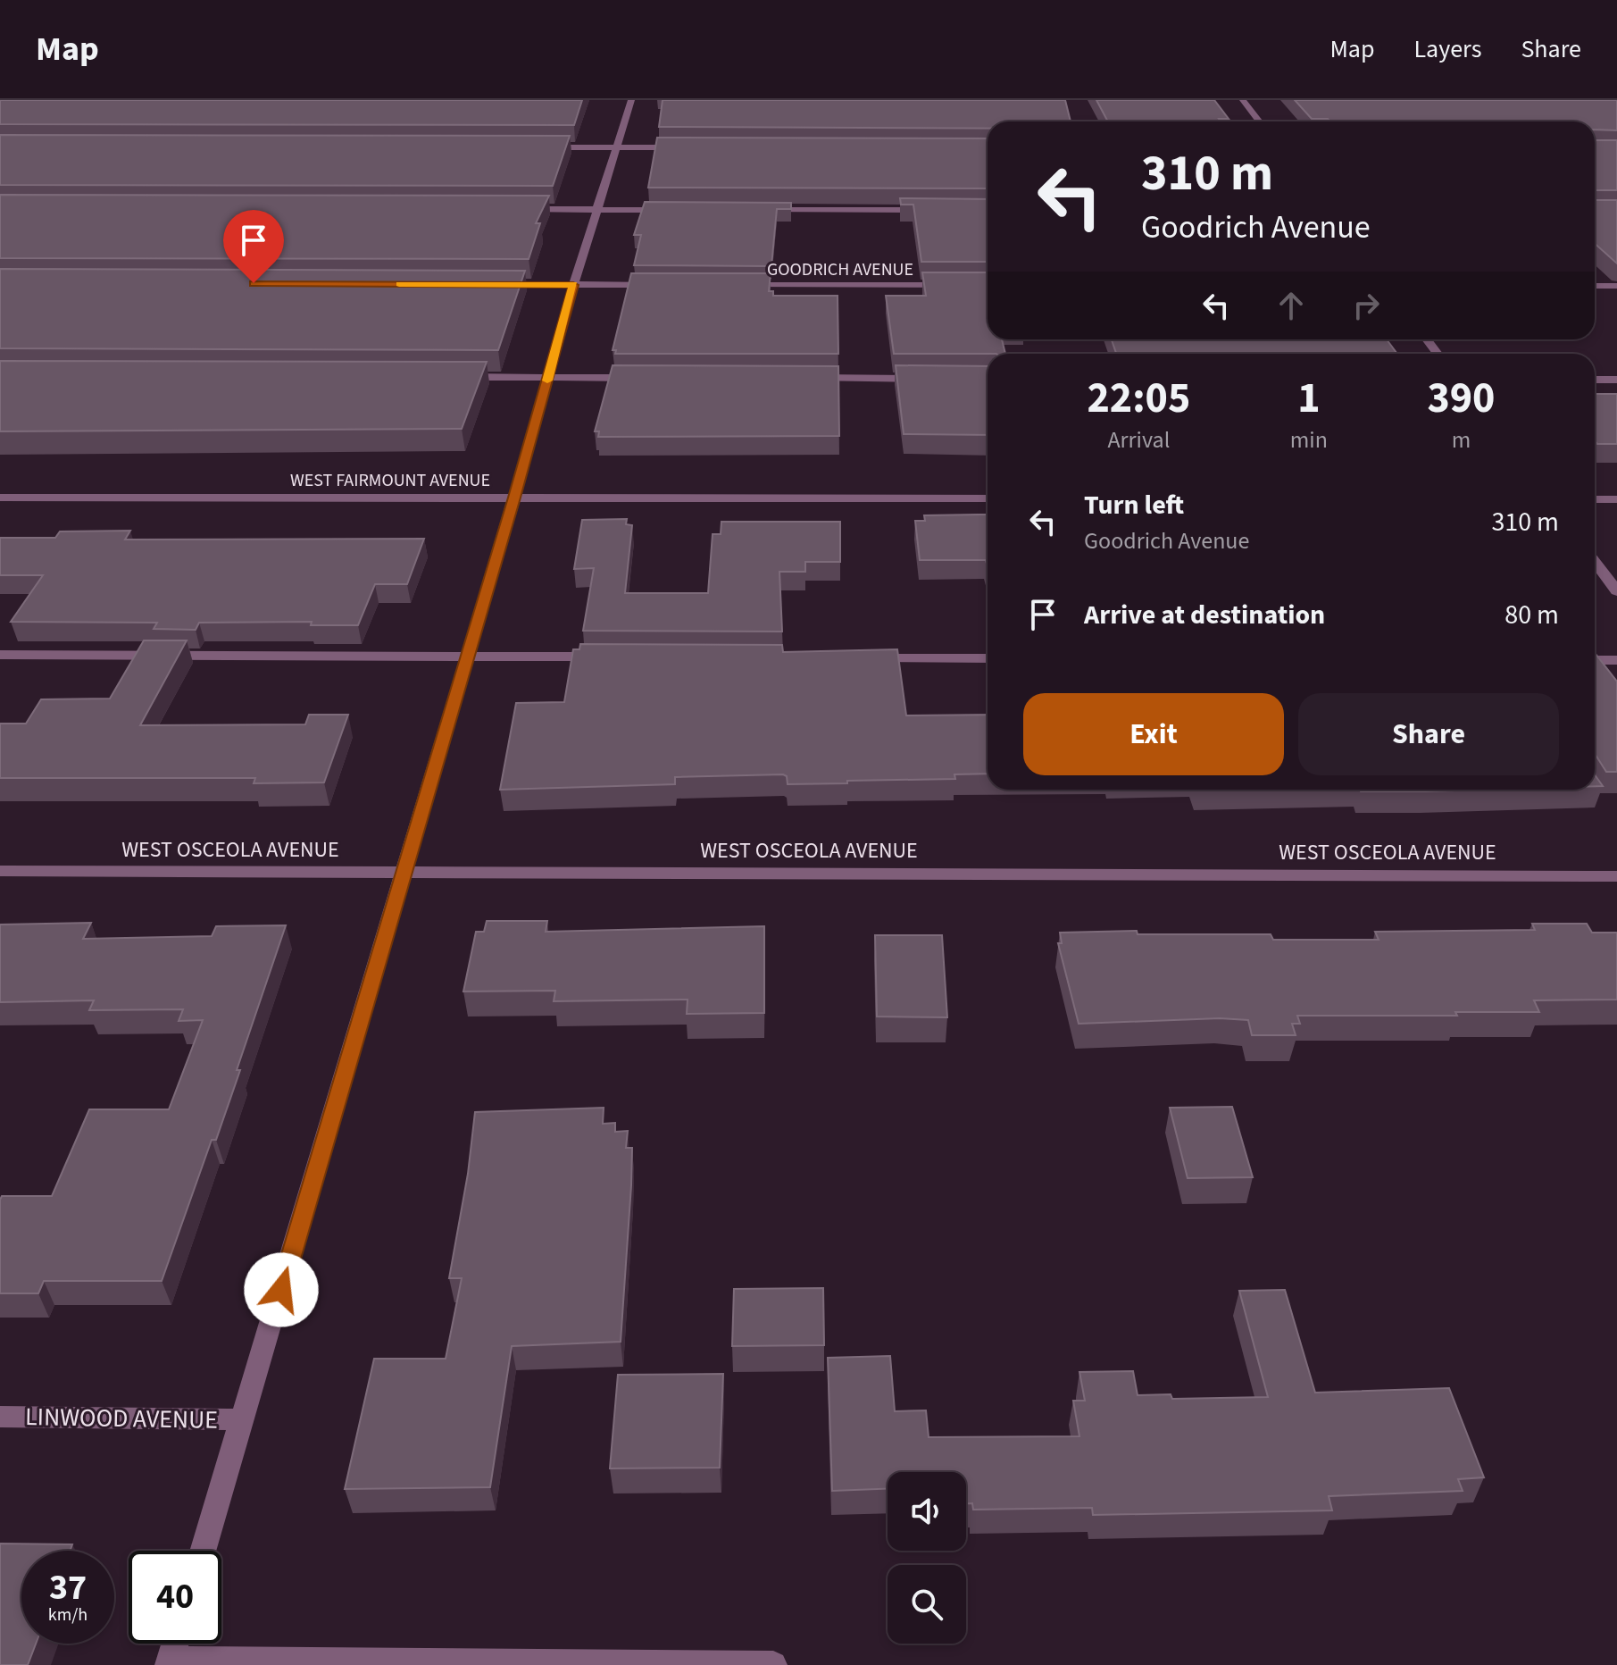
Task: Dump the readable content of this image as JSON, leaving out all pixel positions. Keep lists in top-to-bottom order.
{
  "streets": {
    "street": [
      "GOODRICH AVENUE",
      "WEST FAIRMOUNT AVENUE",
      "WEST OSCEOLA AVENUE",
      "LINWOOD AVENUE"
    ]
  },
  "page": {
    "header": "Map",
    "nav": ["Map", "Layers", "Share"],
    "turn": ["310 m", "Goodrich Avenue"],
    "eta": [
      "22:05",
      "Arrival",
      "1",
      "min",
      "390",
      "m"
    ],
    "list": [
      {
        "name": "Turn left",
        "note": "Goodrich Avenue",
        "value": "310 m"
      },
      {
        "name": "Arrive at destination",
        "value": "80 m"
      }
    ],
    "buttons": ["Exit", "Share"],
    "speed": "37 km/h",
    "limit": "40"
  }
}
